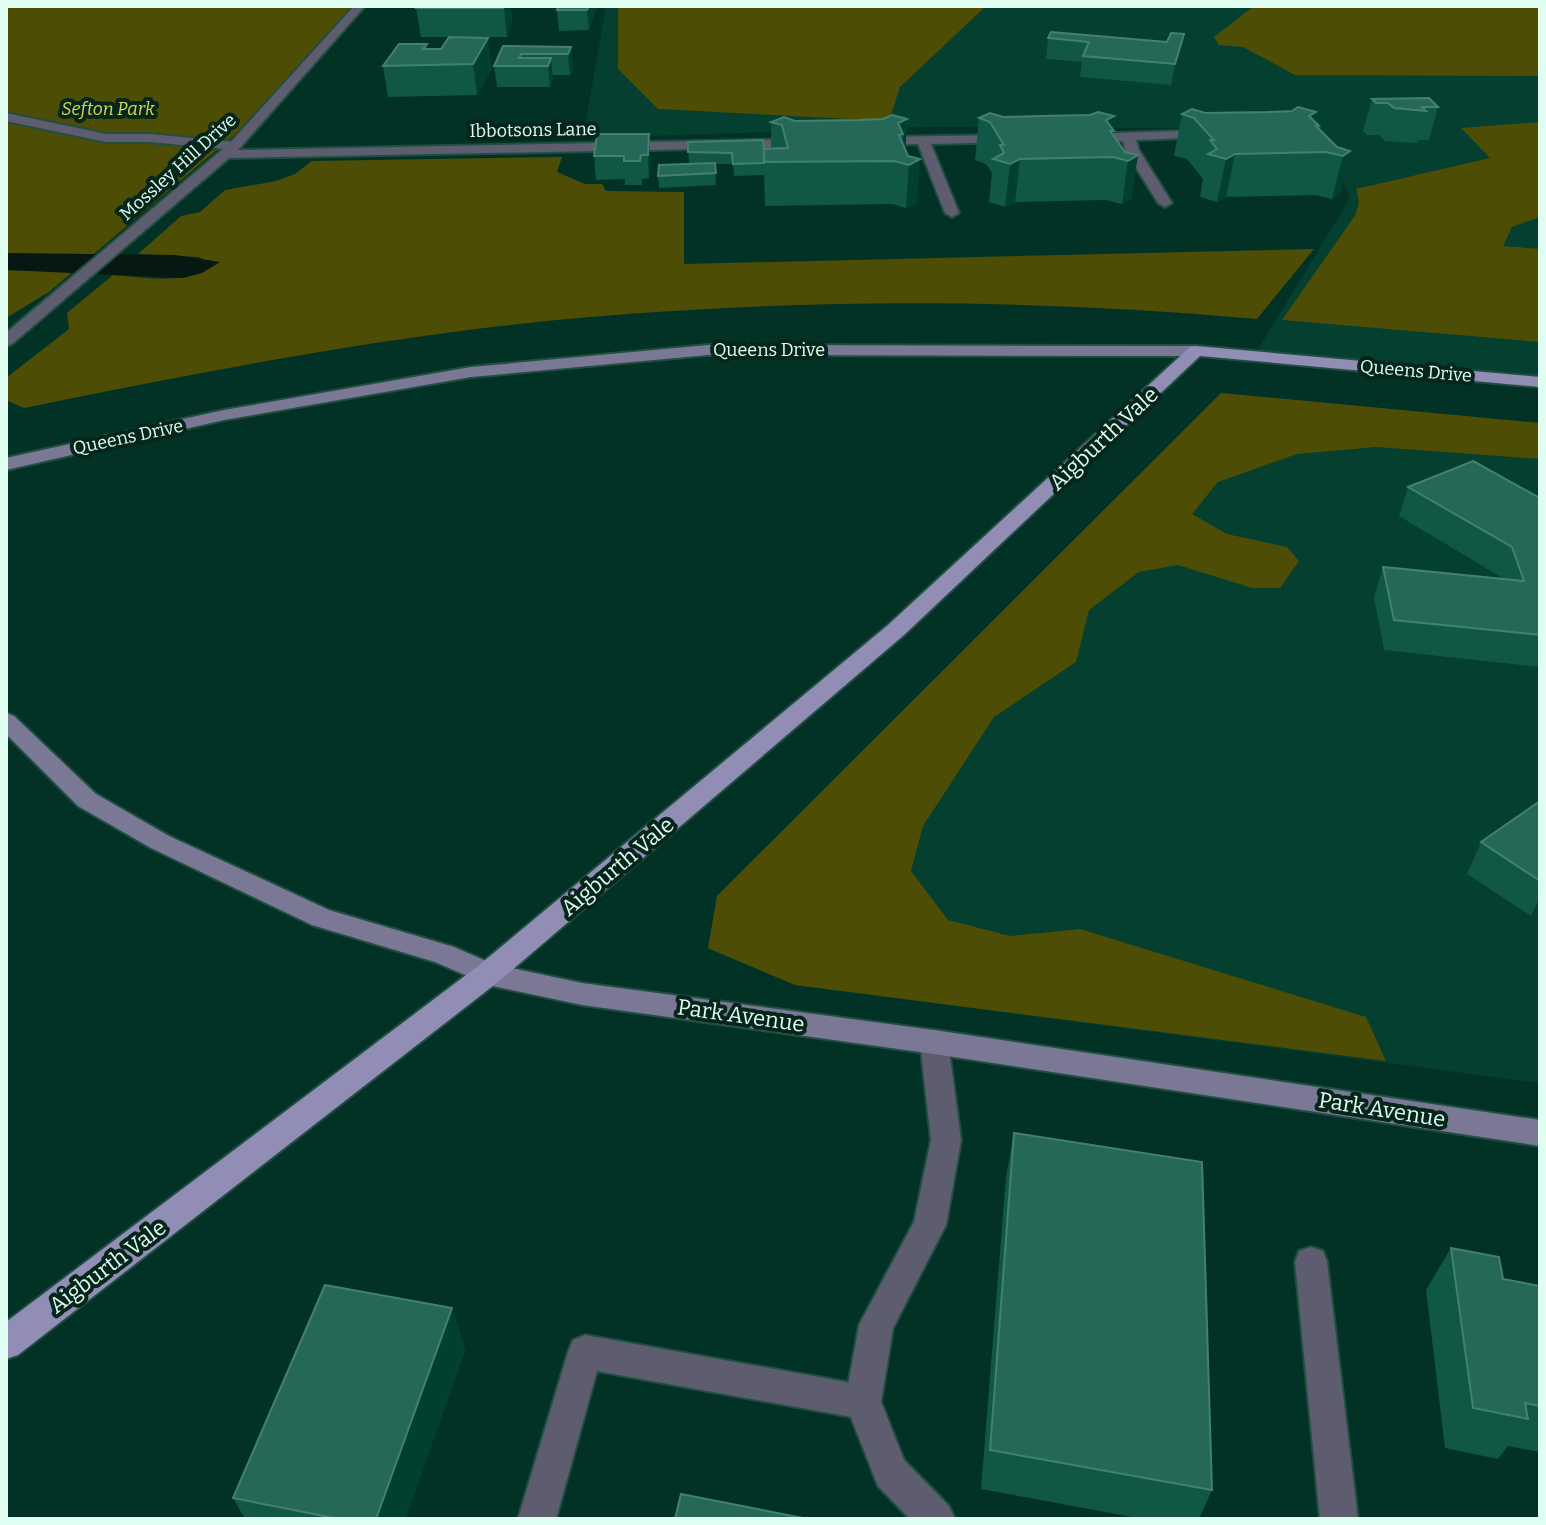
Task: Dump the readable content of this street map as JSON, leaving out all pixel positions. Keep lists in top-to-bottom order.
{
  "streets": {
    "main road": ["Queens Drive", "Aigburth Vale"],
    "street": ["Ibbotsons Lane", "Mossley Hill Drive", "Park Avenue"]
  },
  "crossings": [
    ["Ibbotsons Lane", "Mossley Hill Drive"],
    ["Queens Drive", "Aigburth Vale"],
    ["Aigburth Vale", "Park Avenue"]
  ],
  "parks": ["Sefton Park"]
}
